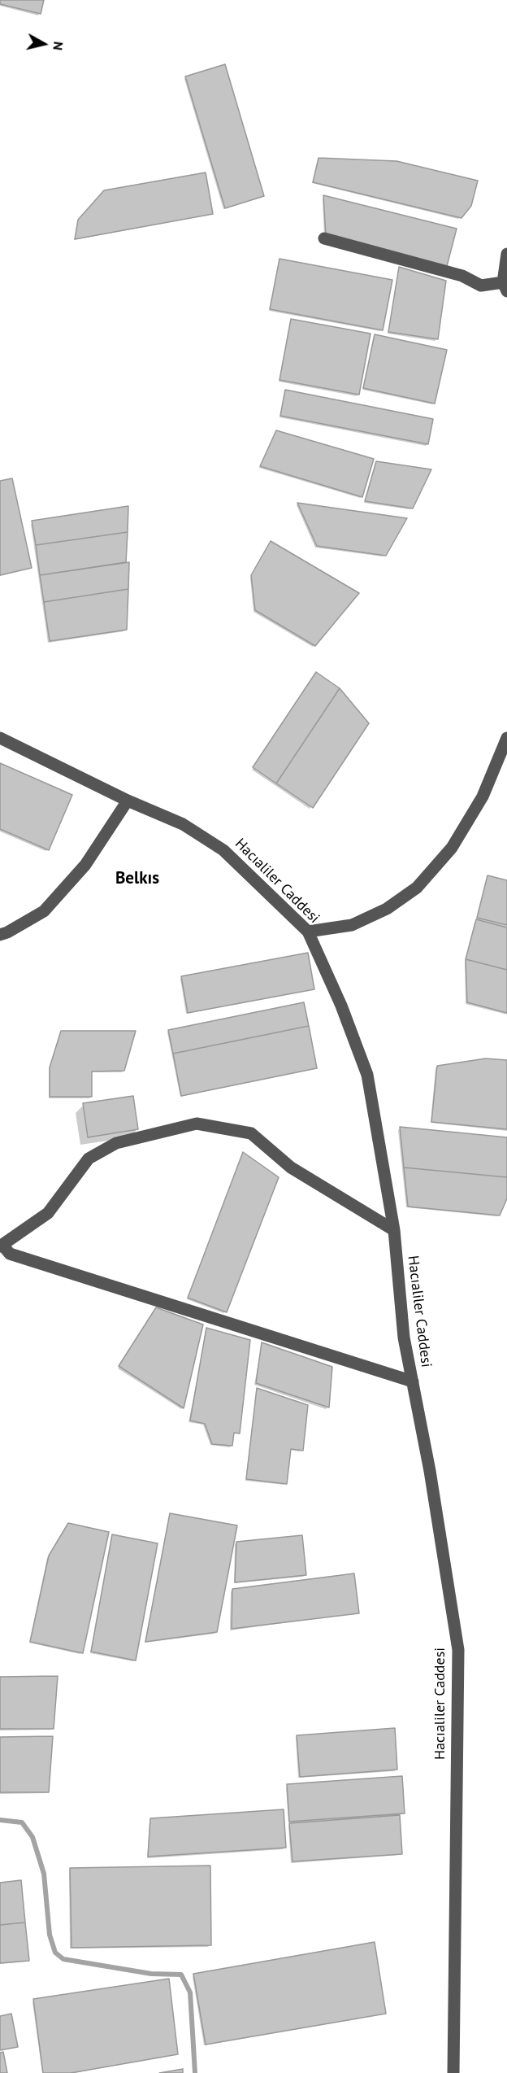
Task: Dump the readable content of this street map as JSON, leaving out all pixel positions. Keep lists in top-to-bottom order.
{
  "streets": {
    "street": ["Hacıaliler Caddesi"]
  },
  "districts": ["Belkıs"],
  "north": "right"
}
